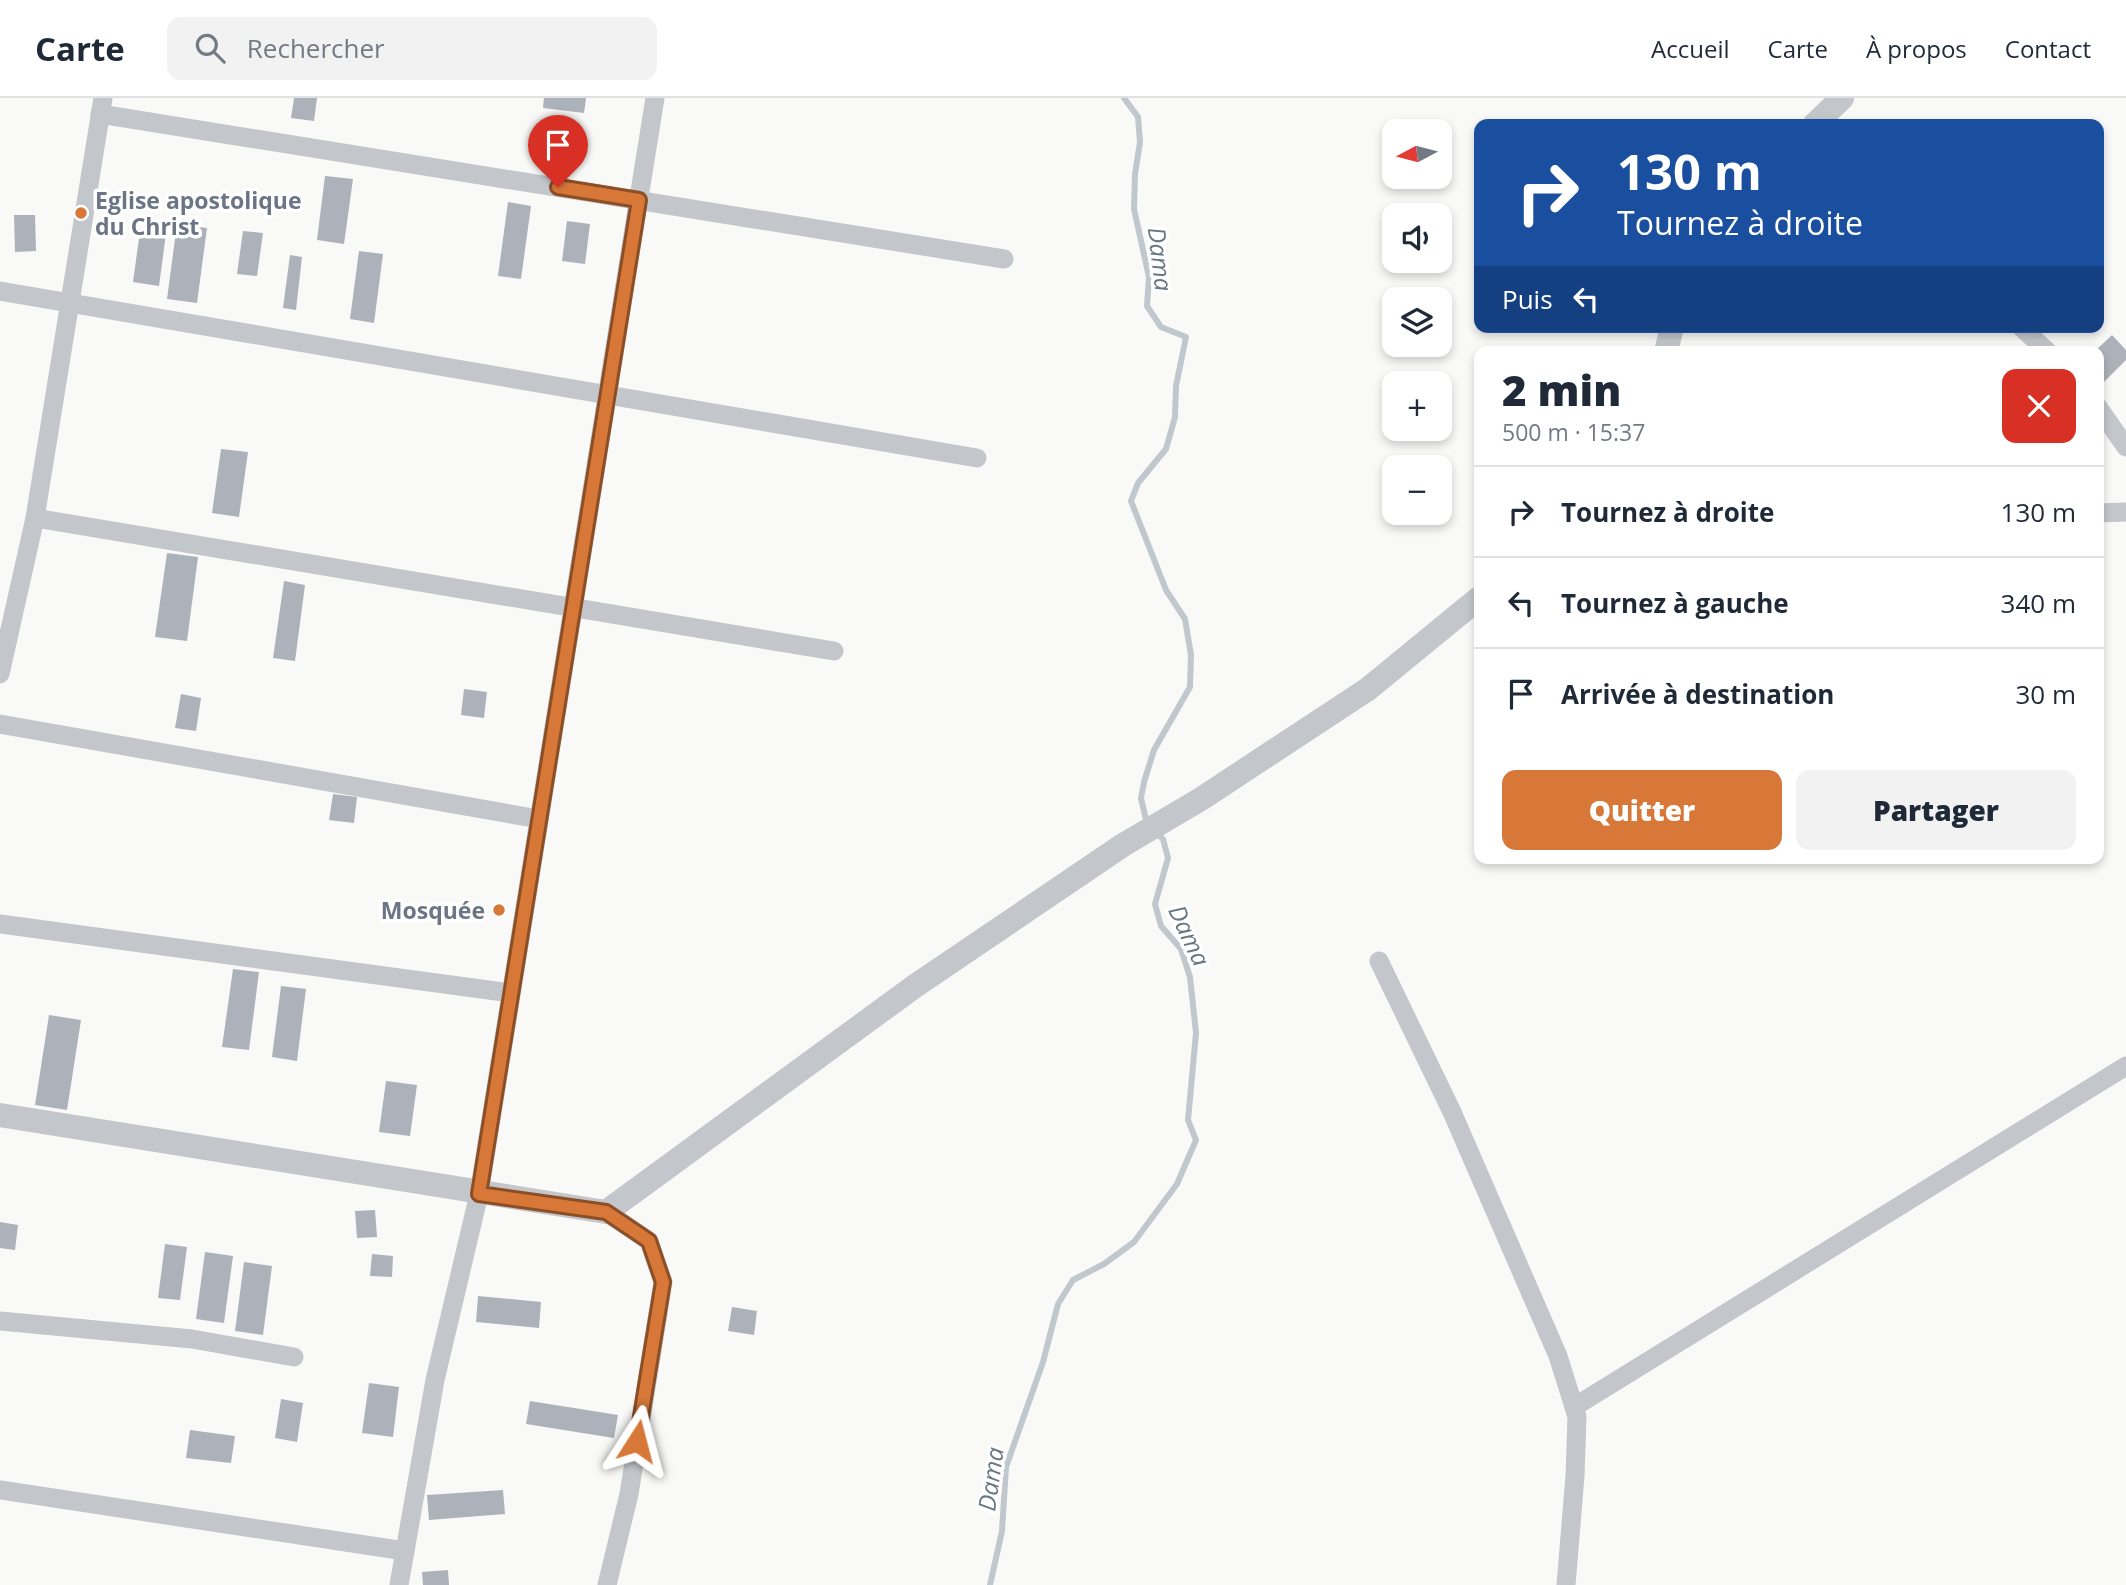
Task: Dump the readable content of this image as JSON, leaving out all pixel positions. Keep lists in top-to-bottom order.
{
  "water": ["Dama"],
  "places": ["Eglise apostolique du Christ", "Mosquée"],
  "north": "left",
  "page": {
    "header": "Carte",
    "search": "Rechercher",
    "nav": [
      "Accueil",
      "Carte",
      "À propos",
      "Contact"
    ],
    "map_buttons": ["+", "−"],
    "turn": ["130 m", "Tournez à droite"],
    "then": "Puis",
    "heading": ["2 min", "500 m · 15:37"],
    "list": [
      {
        "name": "Tournez à droite",
        "value": "130 m"
      },
      {
        "name": "Tournez à gauche",
        "value": "340 m"
      },
      {
        "name": "Arrivée à destination",
        "value": "30 m"
      }
    ],
    "buttons": ["Quitter", "Partager"]
  }
}
